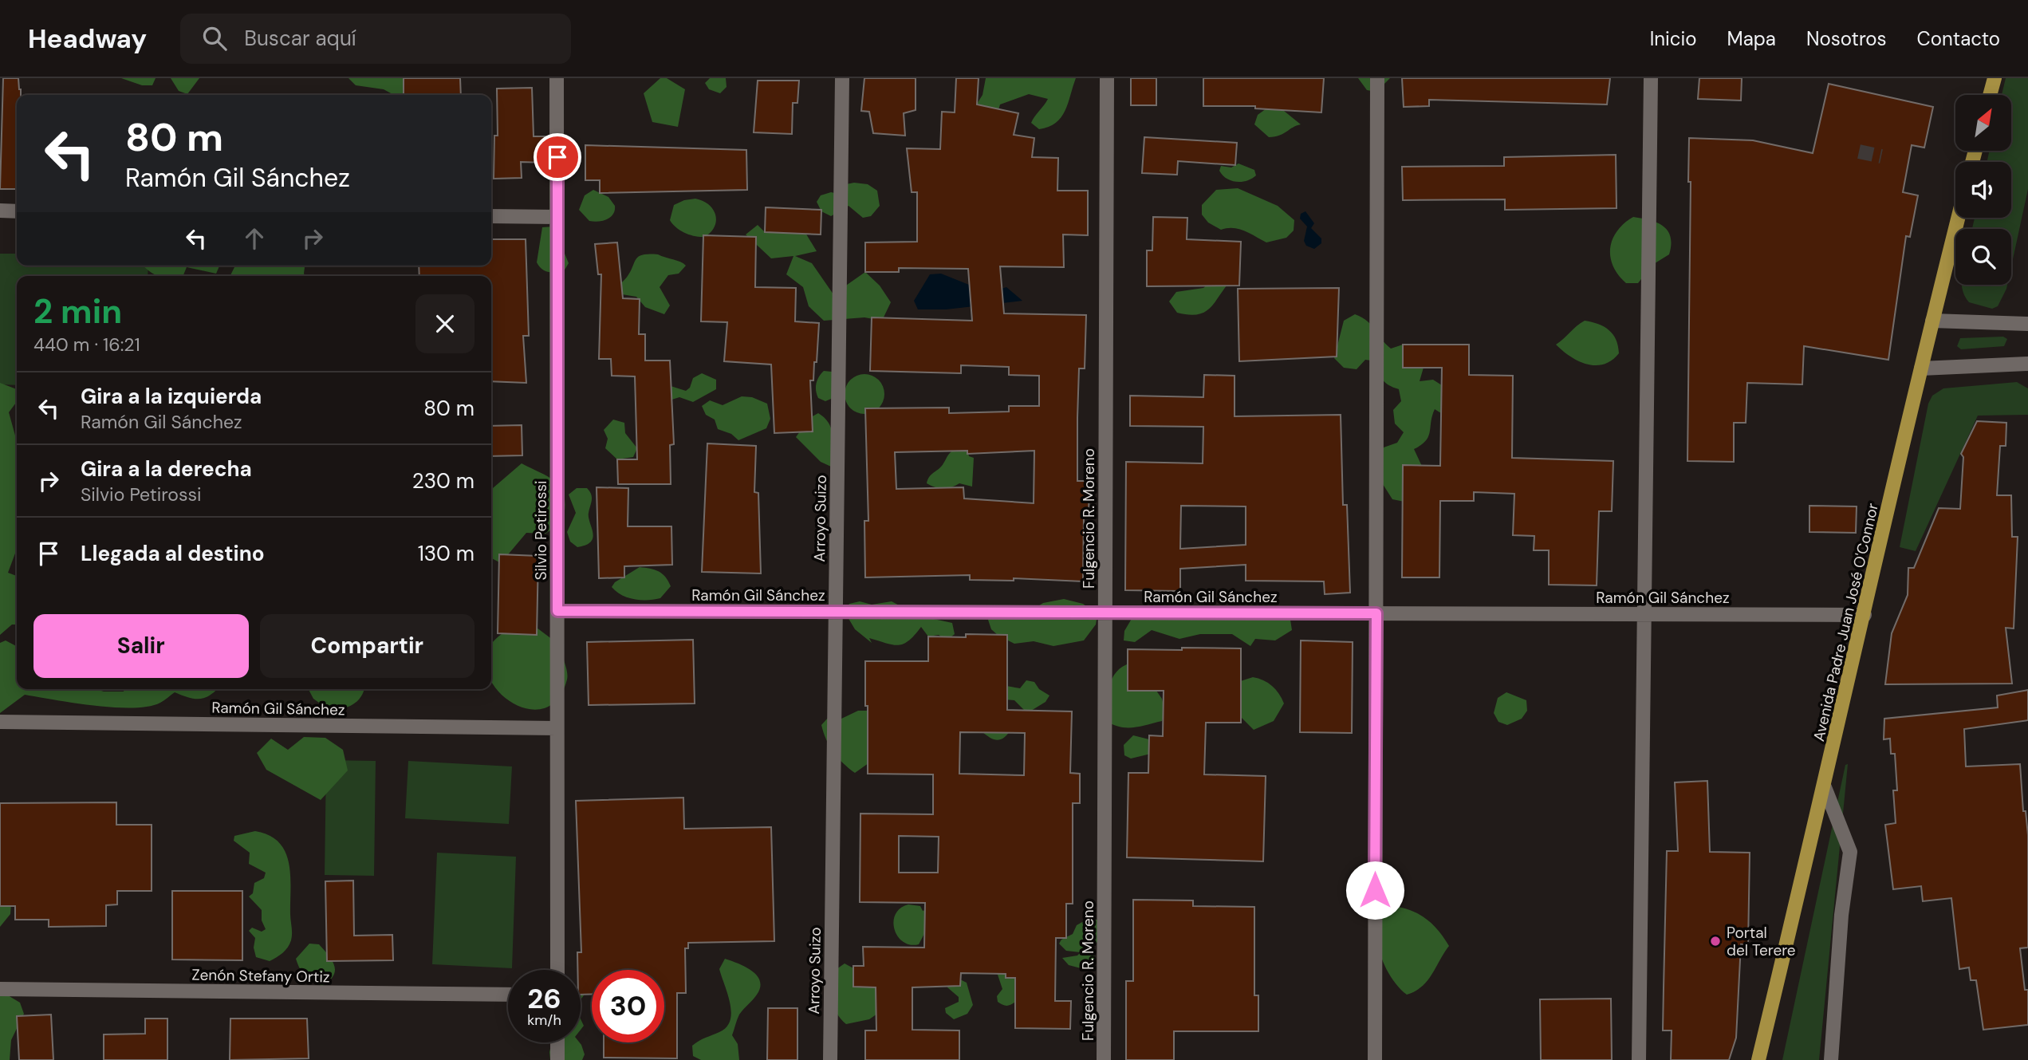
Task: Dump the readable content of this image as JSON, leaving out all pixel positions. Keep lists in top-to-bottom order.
{
  "streets": {
    "main road": ["Avenida Padre Juan José O'Connor"],
    "street": [
      "Arroyo Suizo",
      "Fulgencio R. Moreno",
      "Silvio Petirossi",
      "Ramón Gil Sánchez",
      "Zenón Stefany Ortiz"
    ]
  },
  "crossings": [
    ["Arroyo Suizo", "Ramón Gil Sánchez"],
    ["Fulgencio R. Moreno", "Ramón Gil Sánchez"],
    ["Silvio Petirossi", "Ramón Gil Sánchez"],
    ["Ramón Gil Sánchez", "Avenida Padre Juan José O'Connor"]
  ],
  "places": ["Portal del Terere"],
  "north": "top right",
  "page": {
    "header": "Headway",
    "search": "Buscar aquí",
    "nav": [
      "Inicio",
      "Mapa",
      "Nosotros",
      "Contacto"
    ],
    "turn": ["80 m", "Ramón Gil Sánchez"],
    "heading": ["2 min", "440 m · 16:21"],
    "list": [
      {
        "name": "Gira a la izquierda",
        "note": "Ramón Gil Sánchez",
        "value": "80 m"
      },
      {
        "name": "Gira a la derecha",
        "note": "Silvio Petirossi",
        "value": "230 m"
      },
      {
        "name": "Llegada al destino",
        "value": "130 m"
      }
    ],
    "buttons": ["Salir", "Compartir"],
    "speed": "26 km/h",
    "limit": "30"
  }
}
